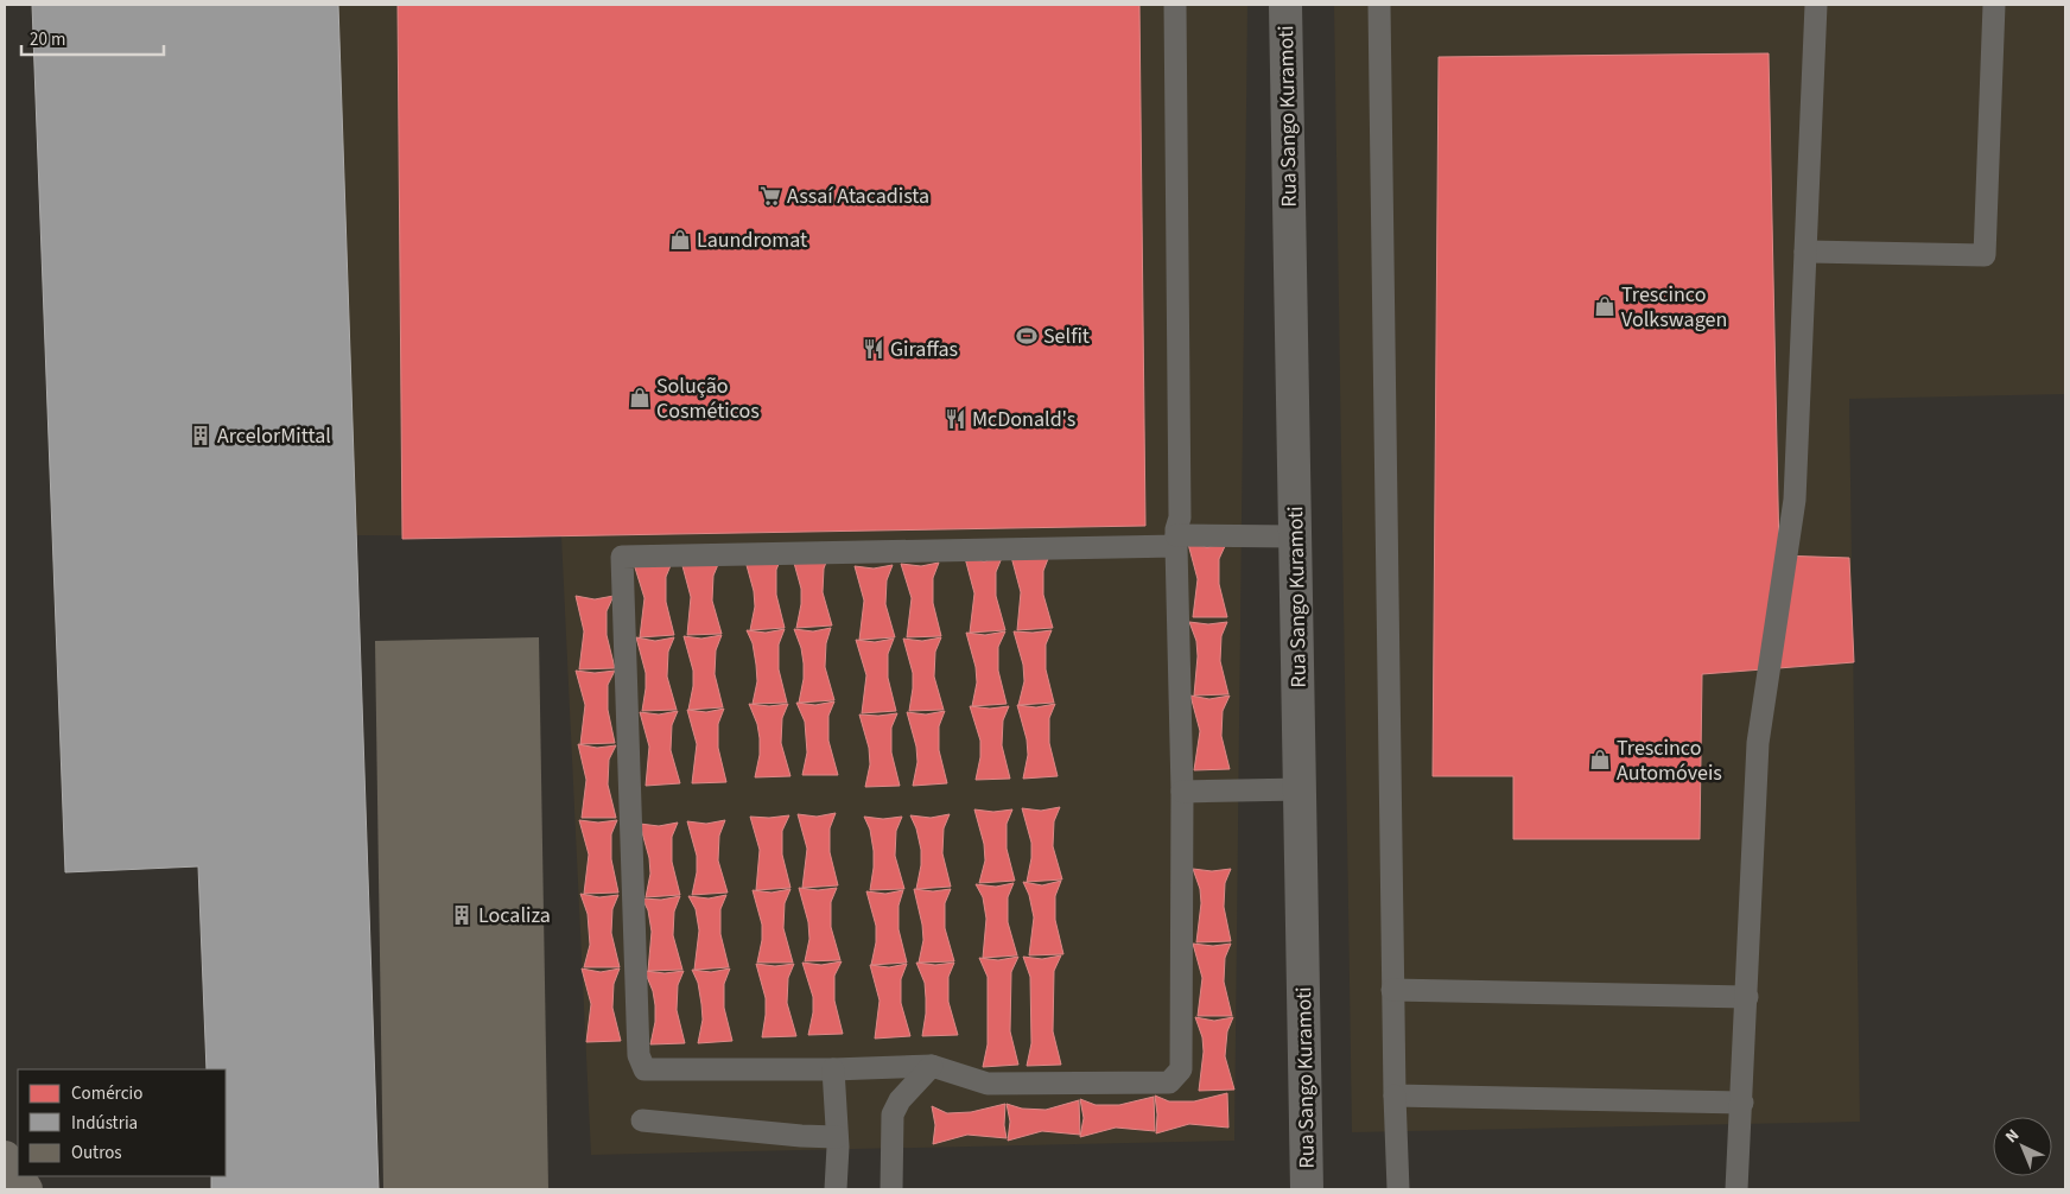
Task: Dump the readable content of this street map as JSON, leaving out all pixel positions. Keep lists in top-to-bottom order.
{
  "streets": {
    "street": ["Rua Sango Kuramoti"]
  },
  "places": {
    "supermarket": ["Assaí Atacadista"],
    "shop": [
      "Laundromat",
      "Trescinco Volkswagen",
      "Solução Cosméticos",
      "Trescinco Automóveis"
    ],
    "sports": ["Selfit"],
    "restaurant": ["Giraffas", "McDonald's"],
    "building": ["ArcelorMittal", "Localiza"]
  },
  "legend": ["Comércio", "Indústria", "Outros"],
  "scale_bar": "20 m",
  "north": "top left"
}
